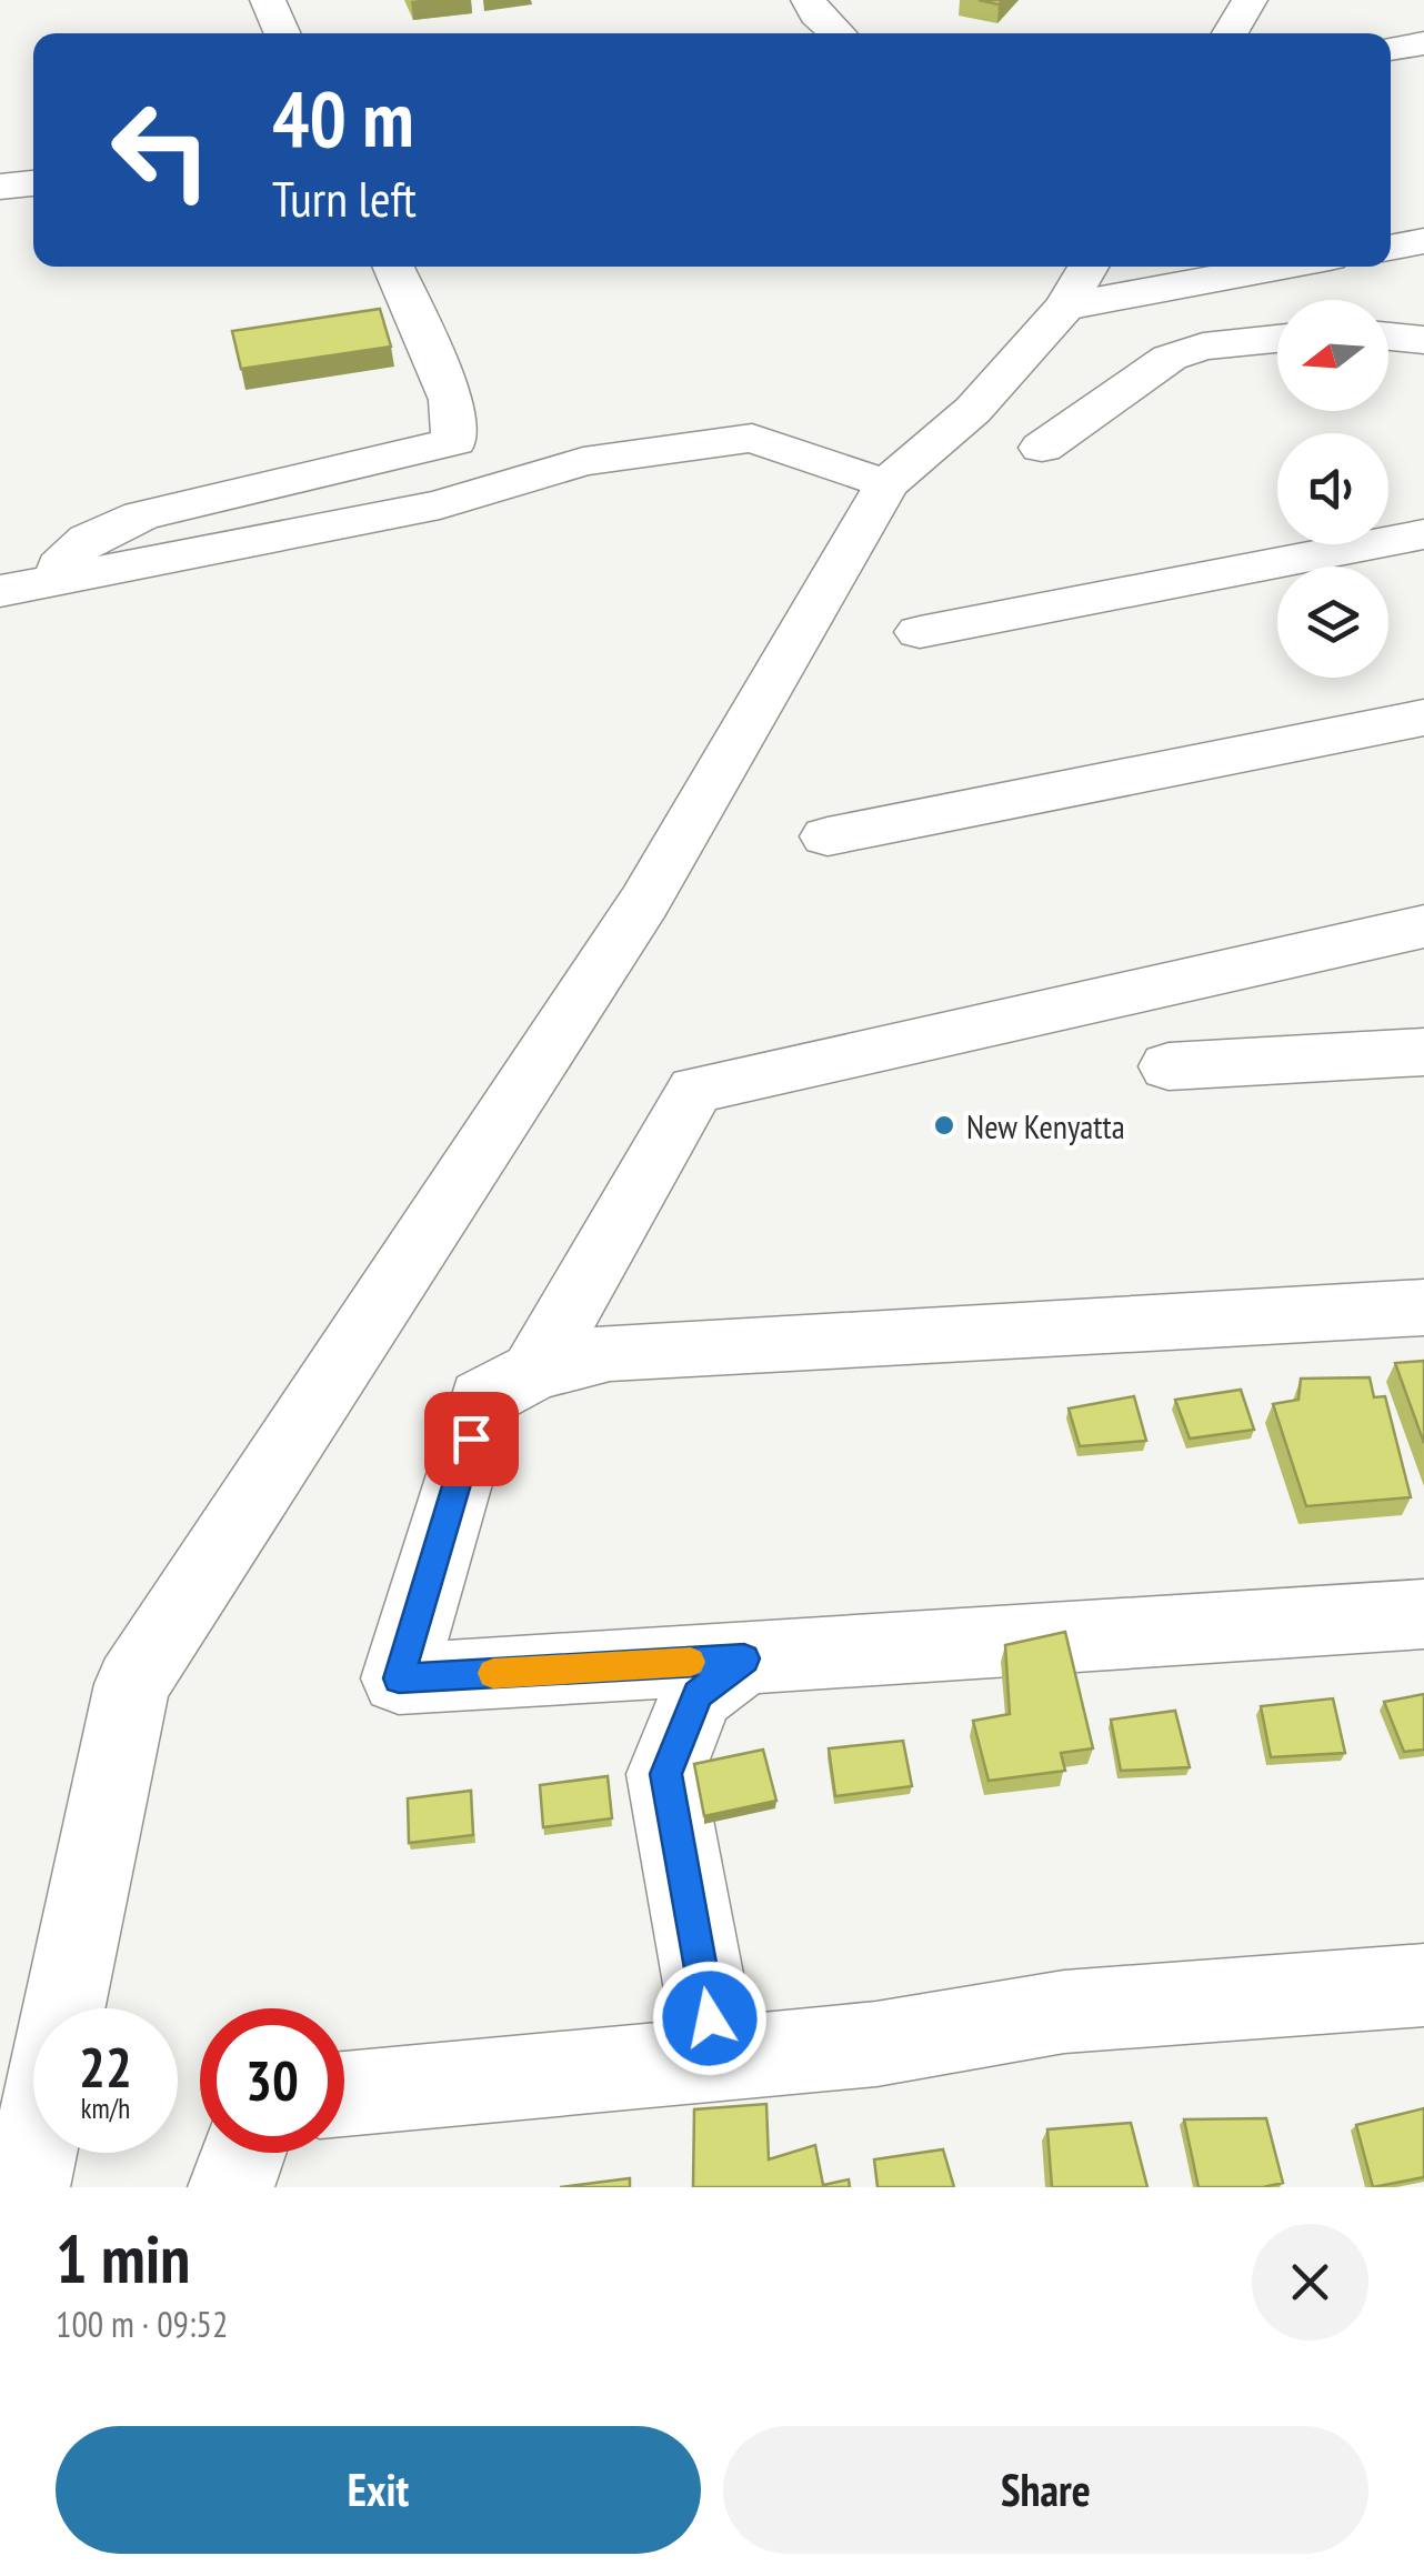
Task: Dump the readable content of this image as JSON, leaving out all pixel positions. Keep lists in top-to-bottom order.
{
  "places": ["New Kenyatta"],
  "north": "left",
  "page": {
    "turn": ["40 m", "Turn left"],
    "speed": "22 km/h",
    "limit": "30",
    "heading": ["1 min", "100 m · 09:52"],
    "buttons": ["Exit", "Share"]
  }
}
